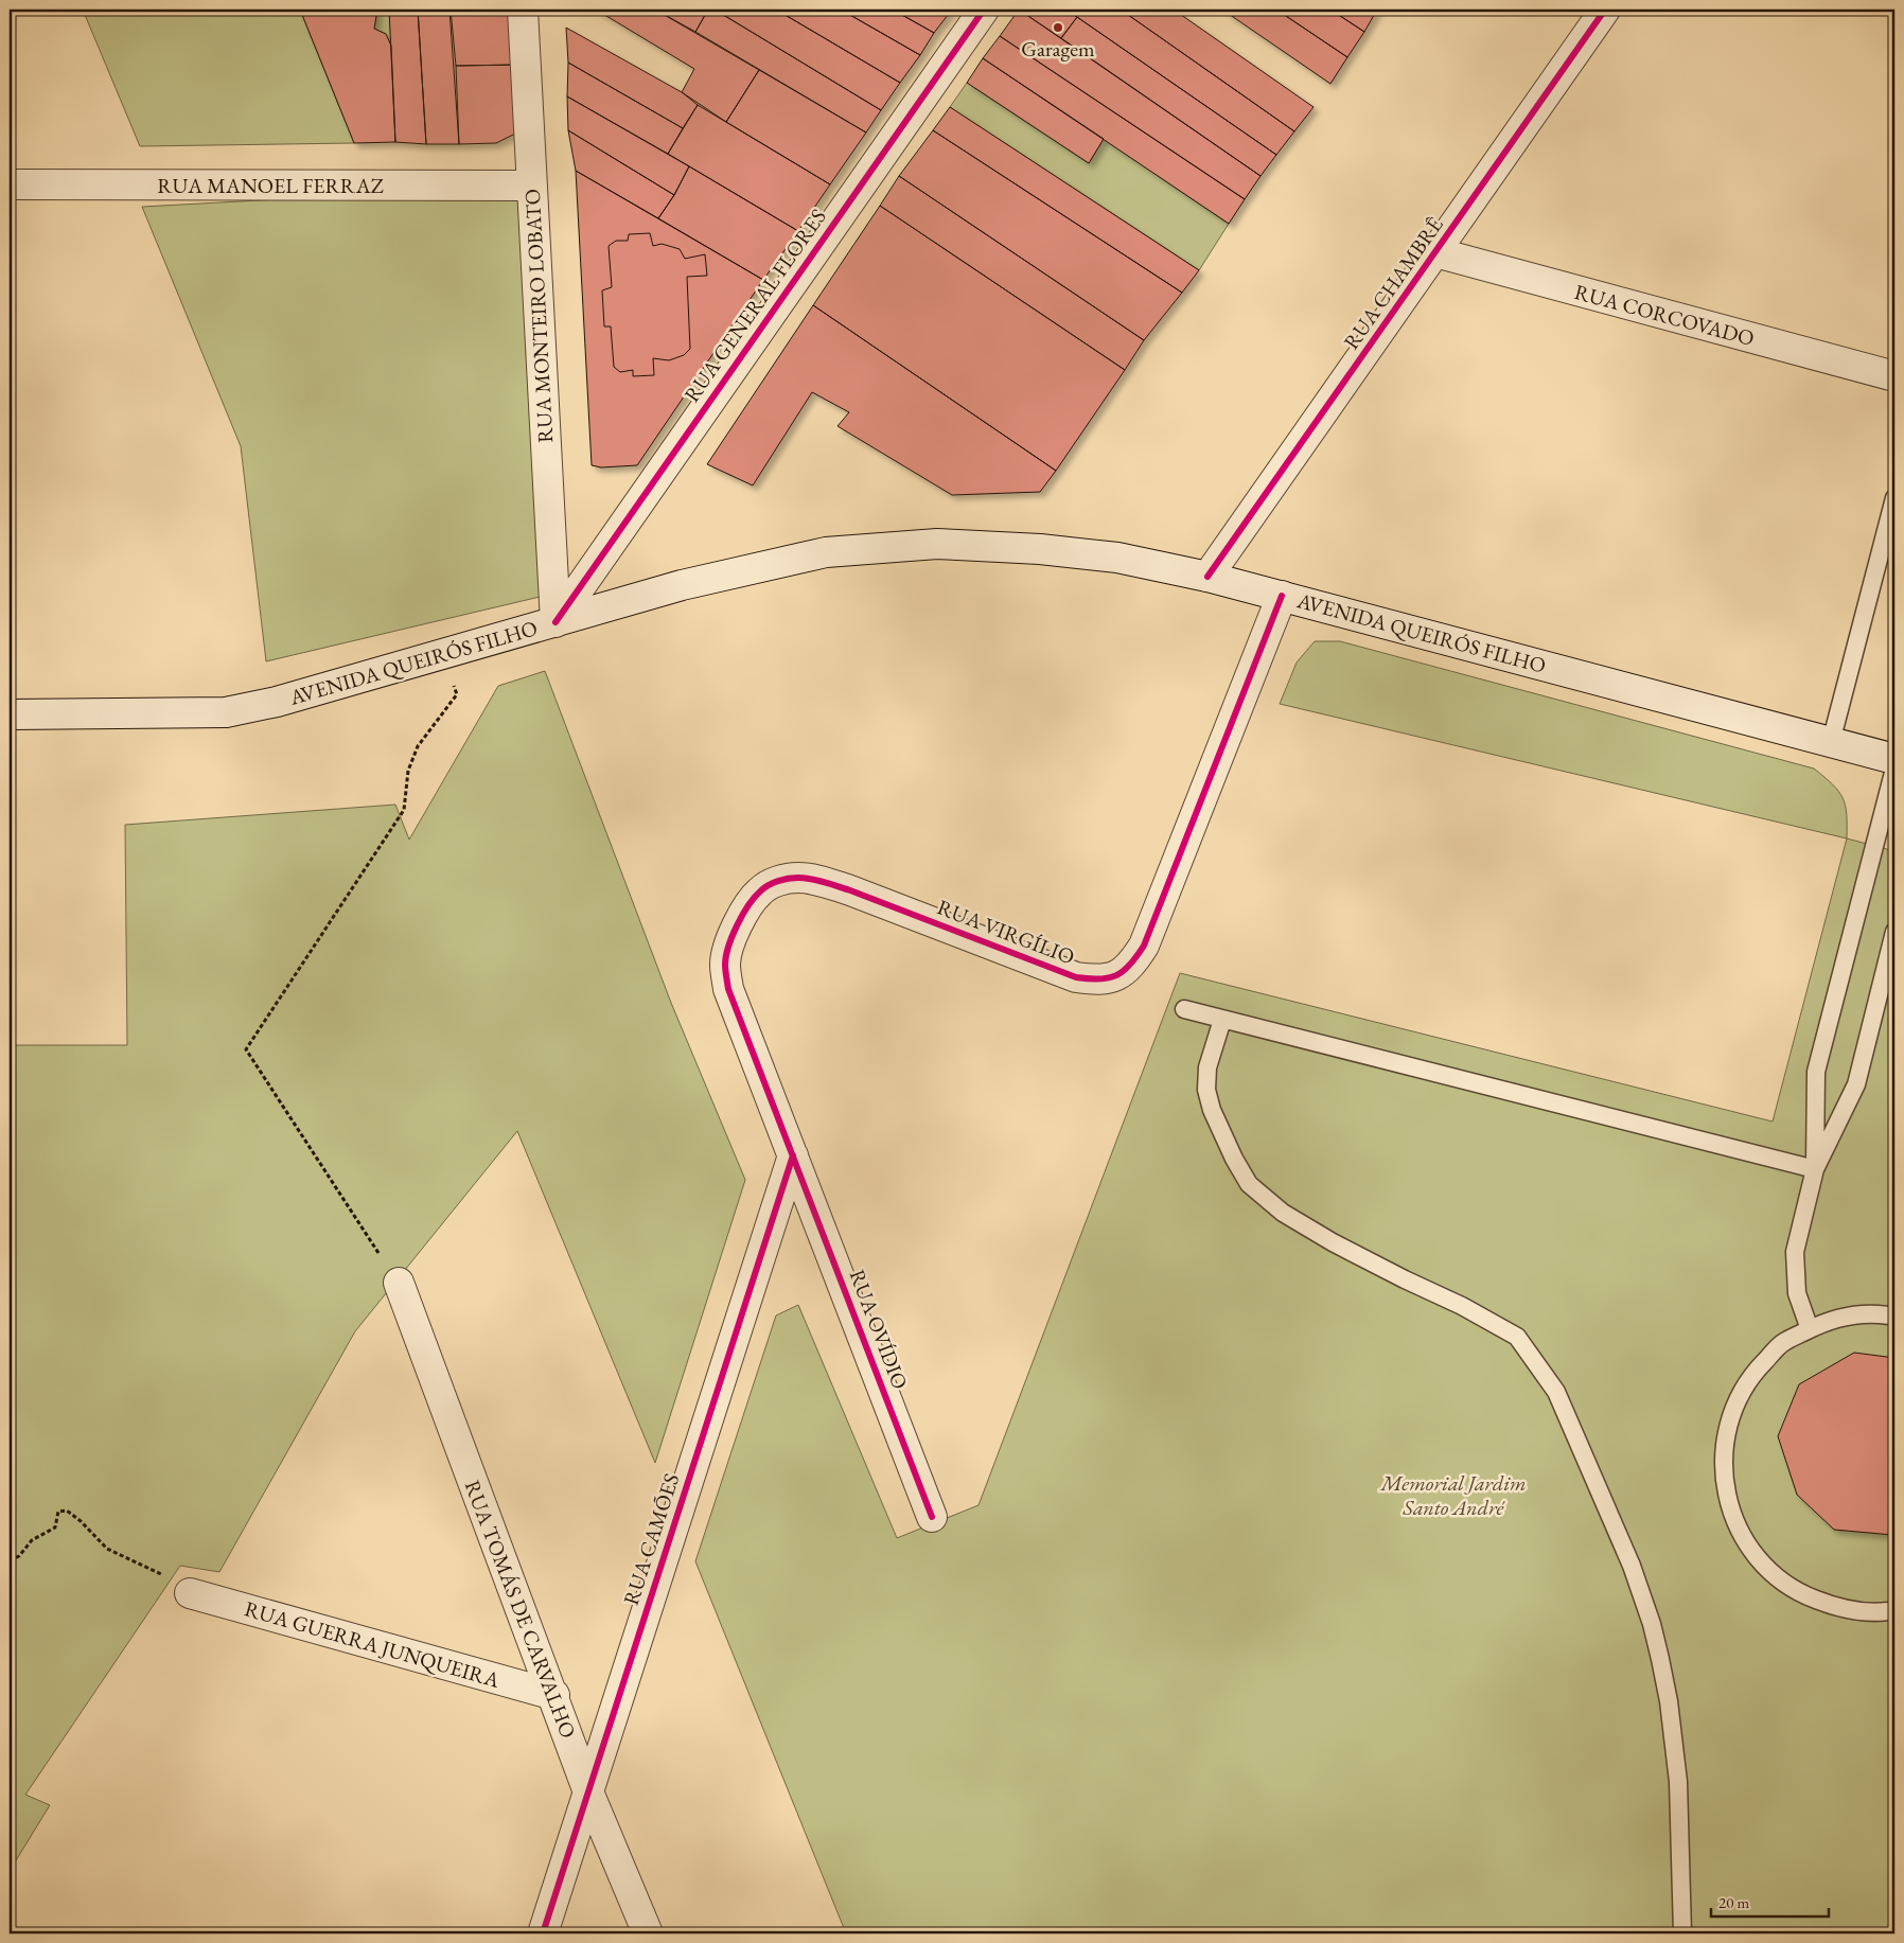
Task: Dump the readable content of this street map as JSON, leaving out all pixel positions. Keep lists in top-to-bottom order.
{
  "streets": {
    "street": [
      "RUA MANOEL FERRAZ",
      "RUA CHAMBRÊ",
      "RUA GENERAL FLORES",
      "RUA CORCOVADO",
      "RUA MONTEIRO LOBATO",
      "AVENIDA QUEIRÓS FILHO",
      "RUA VIRGÍLIO",
      "RUA OVÍDIO",
      "RUA CAMÕES",
      "RUA TOMÁS DE CARVALHO",
      "RUA GUERRA JUNQUEIRA"
    ]
  },
  "crossings": [
    ["RUA MANOEL FERRAZ", "RUA MONTEIRO LOBATO"],
    ["RUA CHAMBRÊ", "RUA CORCOVADO"],
    ["RUA CHAMBRÊ", "AVENIDA QUEIRÓS FILHO"],
    ["RUA GENERAL FLORES", "RUA MONTEIRO LOBATO"],
    ["RUA GENERAL FLORES", "AVENIDA QUEIRÓS FILHO"],
    ["RUA MONTEIRO LOBATO", "AVENIDA QUEIRÓS FILHO"],
    ["AVENIDA QUEIRÓS FILHO", "RUA VIRGÍLIO"],
    ["RUA VIRGÍLIO", "RUA OVÍDIO"],
    ["RUA VIRGÍLIO", "RUA CAMÕES"],
    ["RUA OVÍDIO", "RUA CAMÕES"],
    ["RUA CAMÕES", "RUA TOMÁS DE CARVALHO"],
    ["RUA TOMÁS DE CARVALHO", "RUA GUERRA JUNQUEIRA"]
  ],
  "parks": ["Memorial Jardim Santo André"],
  "places": ["Garagem"],
  "scale_bar": "20 m"
}
